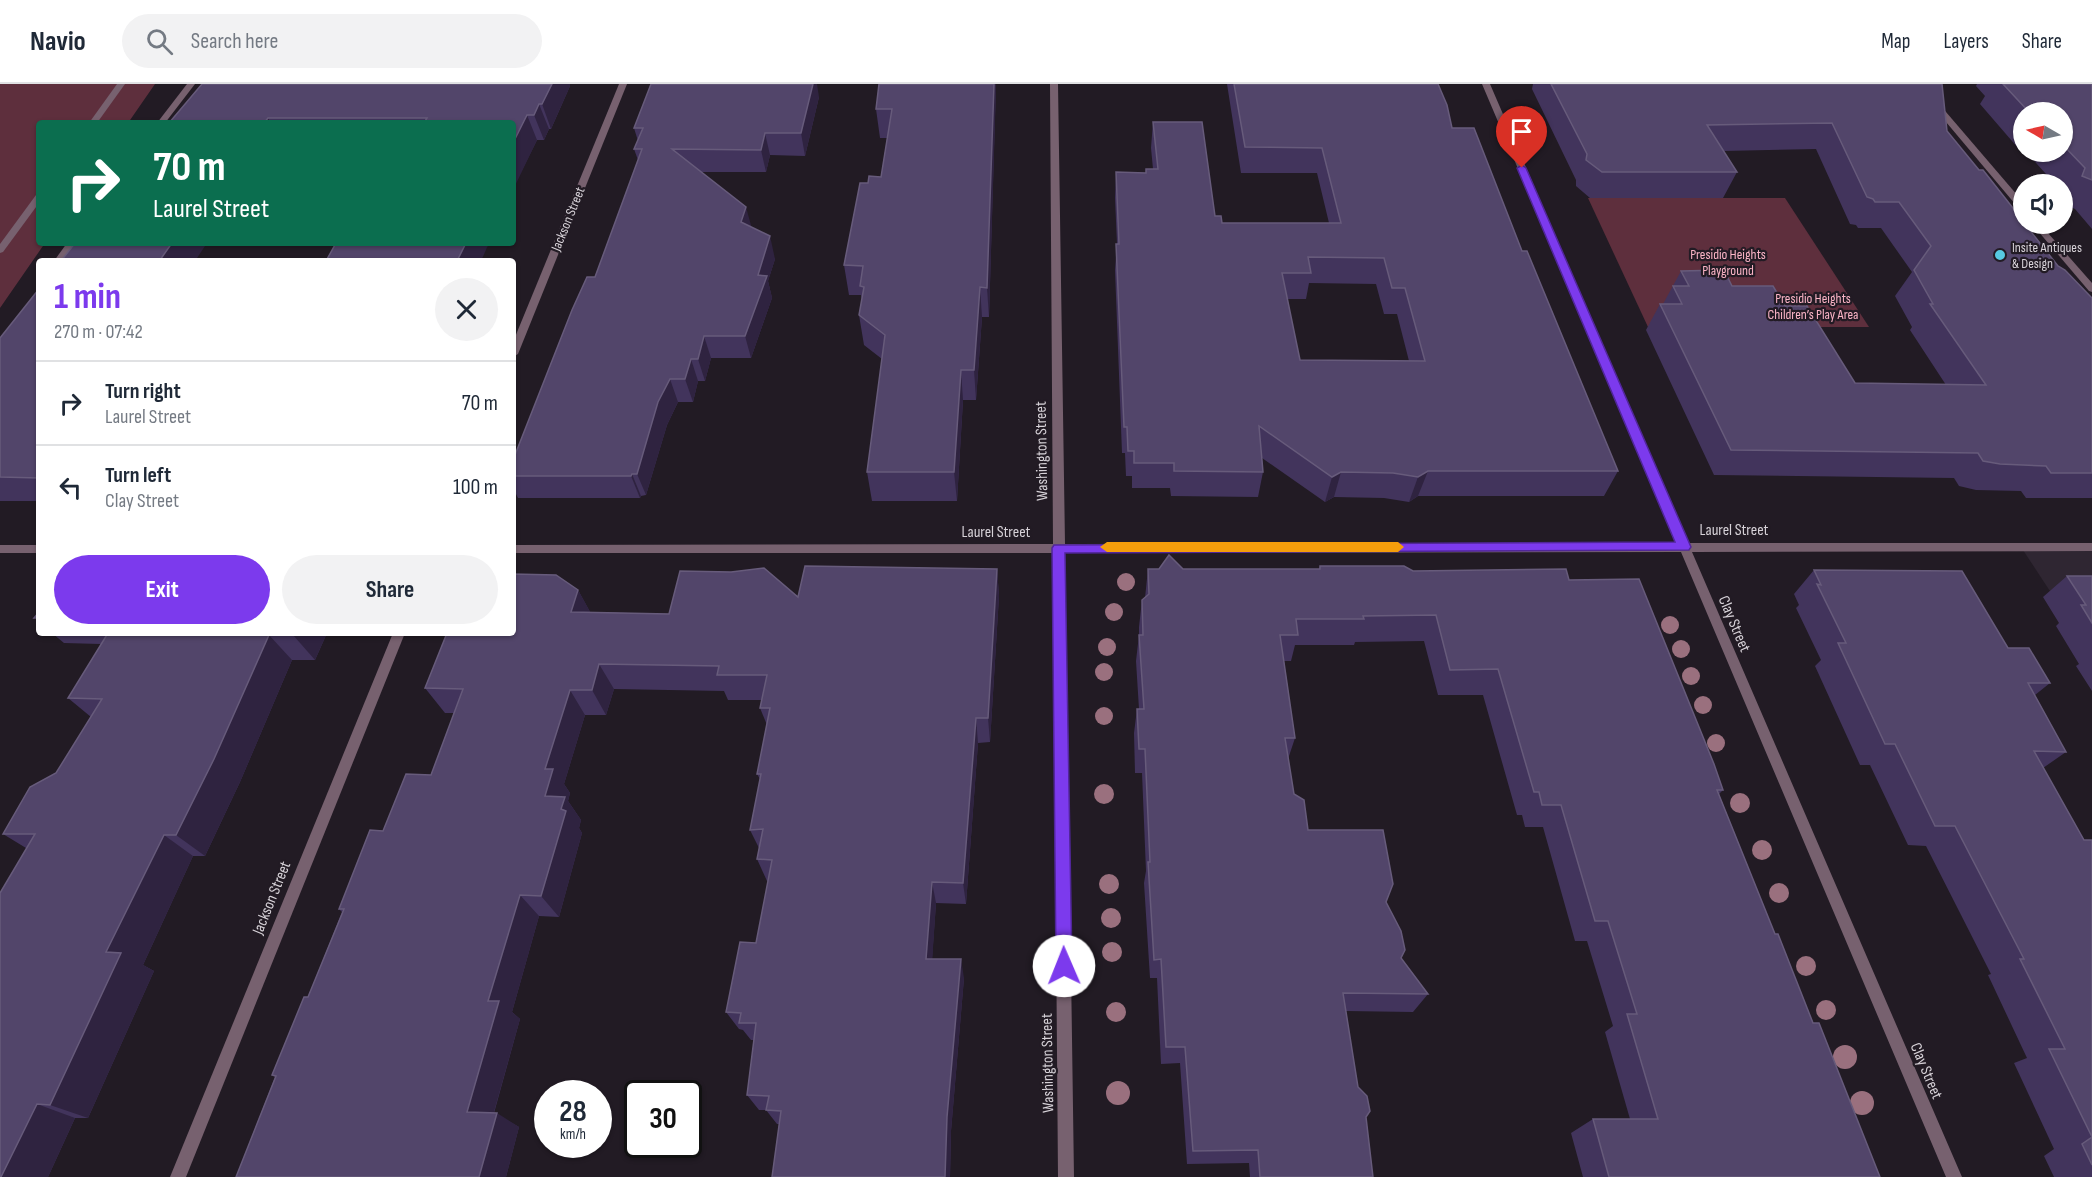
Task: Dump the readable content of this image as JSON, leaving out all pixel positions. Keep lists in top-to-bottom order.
{
  "streets": {
    "street": [
      "Jackson Street",
      "Washington Street",
      "Laurel Street",
      "Clay Street"
    ]
  },
  "crossings": [
    ["Washington Street", "Laurel Street"],
    ["Laurel Street", "Clay Street"]
  ],
  "parks": ["Presidio Heights Playground", "Presidio Heights Children’s Play Area"],
  "places": ["Insite Antiques & Design"],
  "north": "left",
  "page": {
    "header": "Navio",
    "search": "Search here",
    "nav": ["Map", "Layers", "Share"],
    "turn": ["70 m", "Laurel Street"],
    "heading": ["1 min", "270 m · 07:42"],
    "list": [
      {
        "name": "Turn right",
        "note": "Laurel Street",
        "value": "70 m"
      },
      {
        "name": "Turn left",
        "note": "Clay Street",
        "value": "100 m"
      }
    ],
    "buttons": ["Exit", "Share"],
    "speed": "28 km/h",
    "limit": "30"
  }
}
